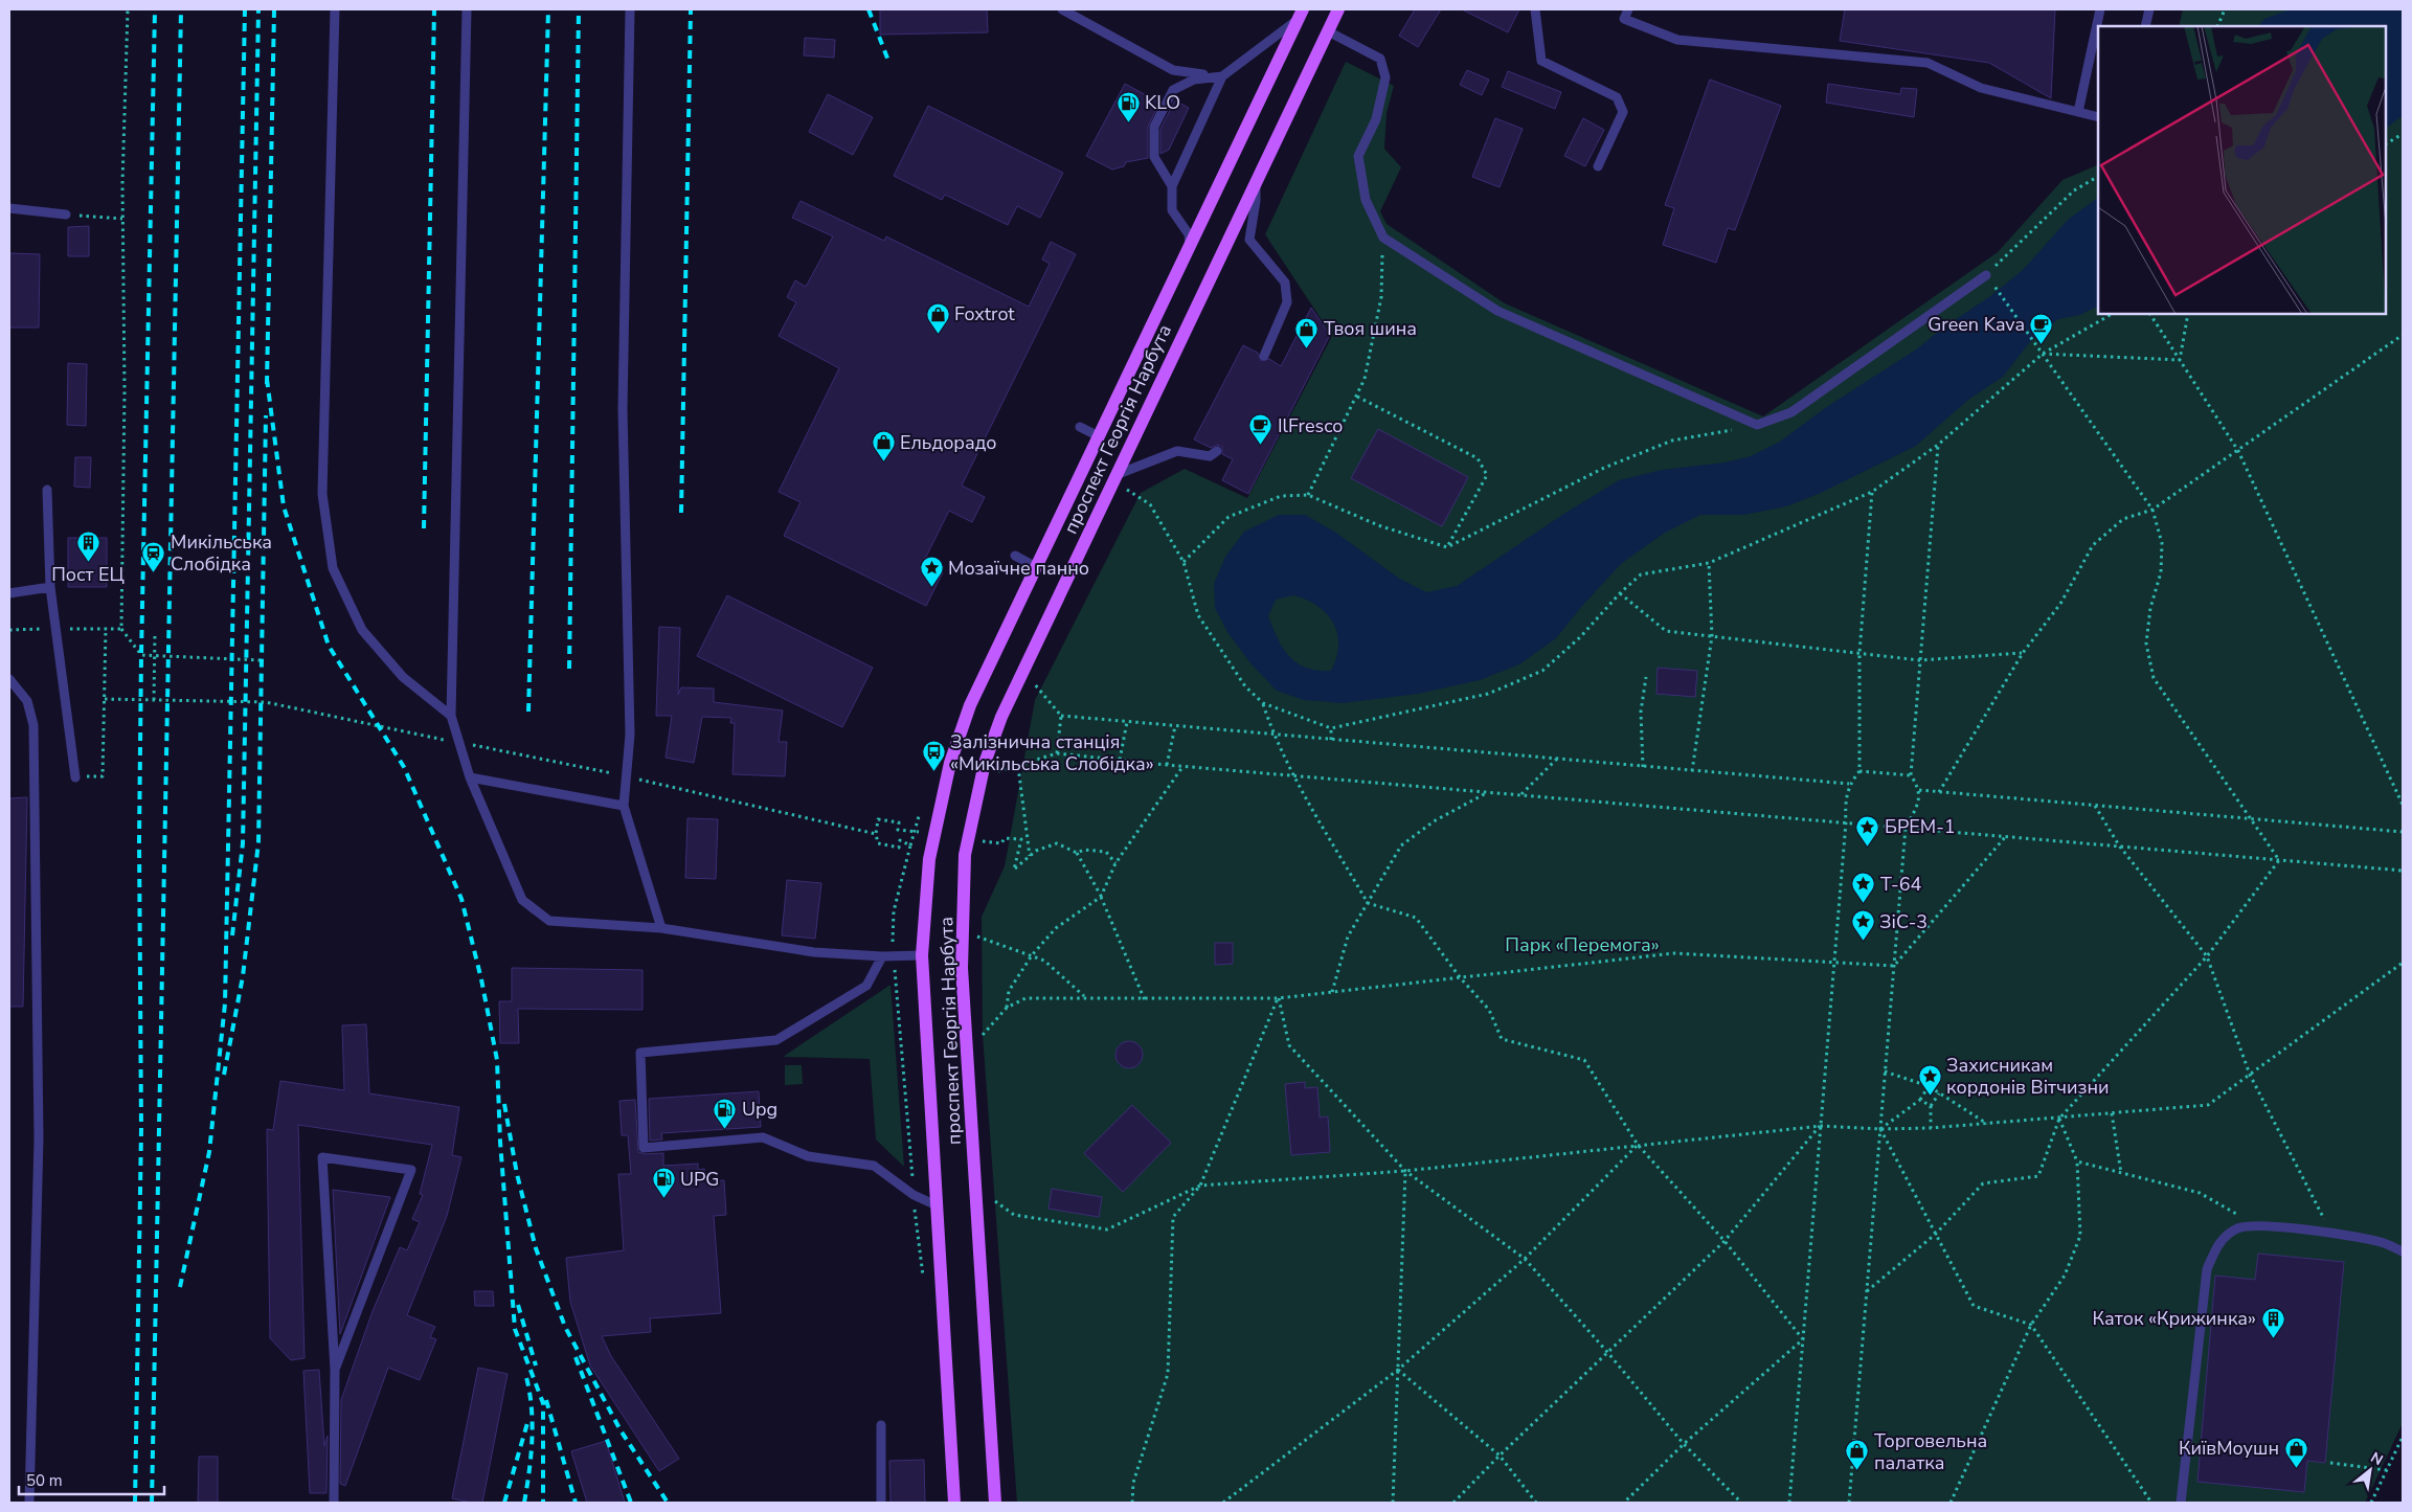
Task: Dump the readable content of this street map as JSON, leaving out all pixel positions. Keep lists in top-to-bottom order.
{
  "streets": {
    "main road": ["проспект Георгія Нарбута"]
  },
  "parks": ["Парк «Перемога»"],
  "places": {
    "fuel station": ["KLO", "Upg", "UPG"],
    "shop": [
      "Foxtrot",
      "Твоя шина",
      "Ельдорадо",
      "КиївМоушн",
      "Торговельна палатка"
    ],
    "cafe": ["Green Kava", "IlFresco"],
    "building": ["Пост ЕЦ", "Каток «Крижинка»"],
    "station": ["Микільська Слобідка"],
    "place": [
      "Мозаїчне панно",
      "БРЕМ-1",
      "Т-64",
      "ЗіС-3",
      "Захисникам кордонів Вітчизни"
    ],
    "bus stop": ["Залізнична станція «Микільська Слобідка»"]
  },
  "scale_bar": "50 m",
  "north": "top right"
}
